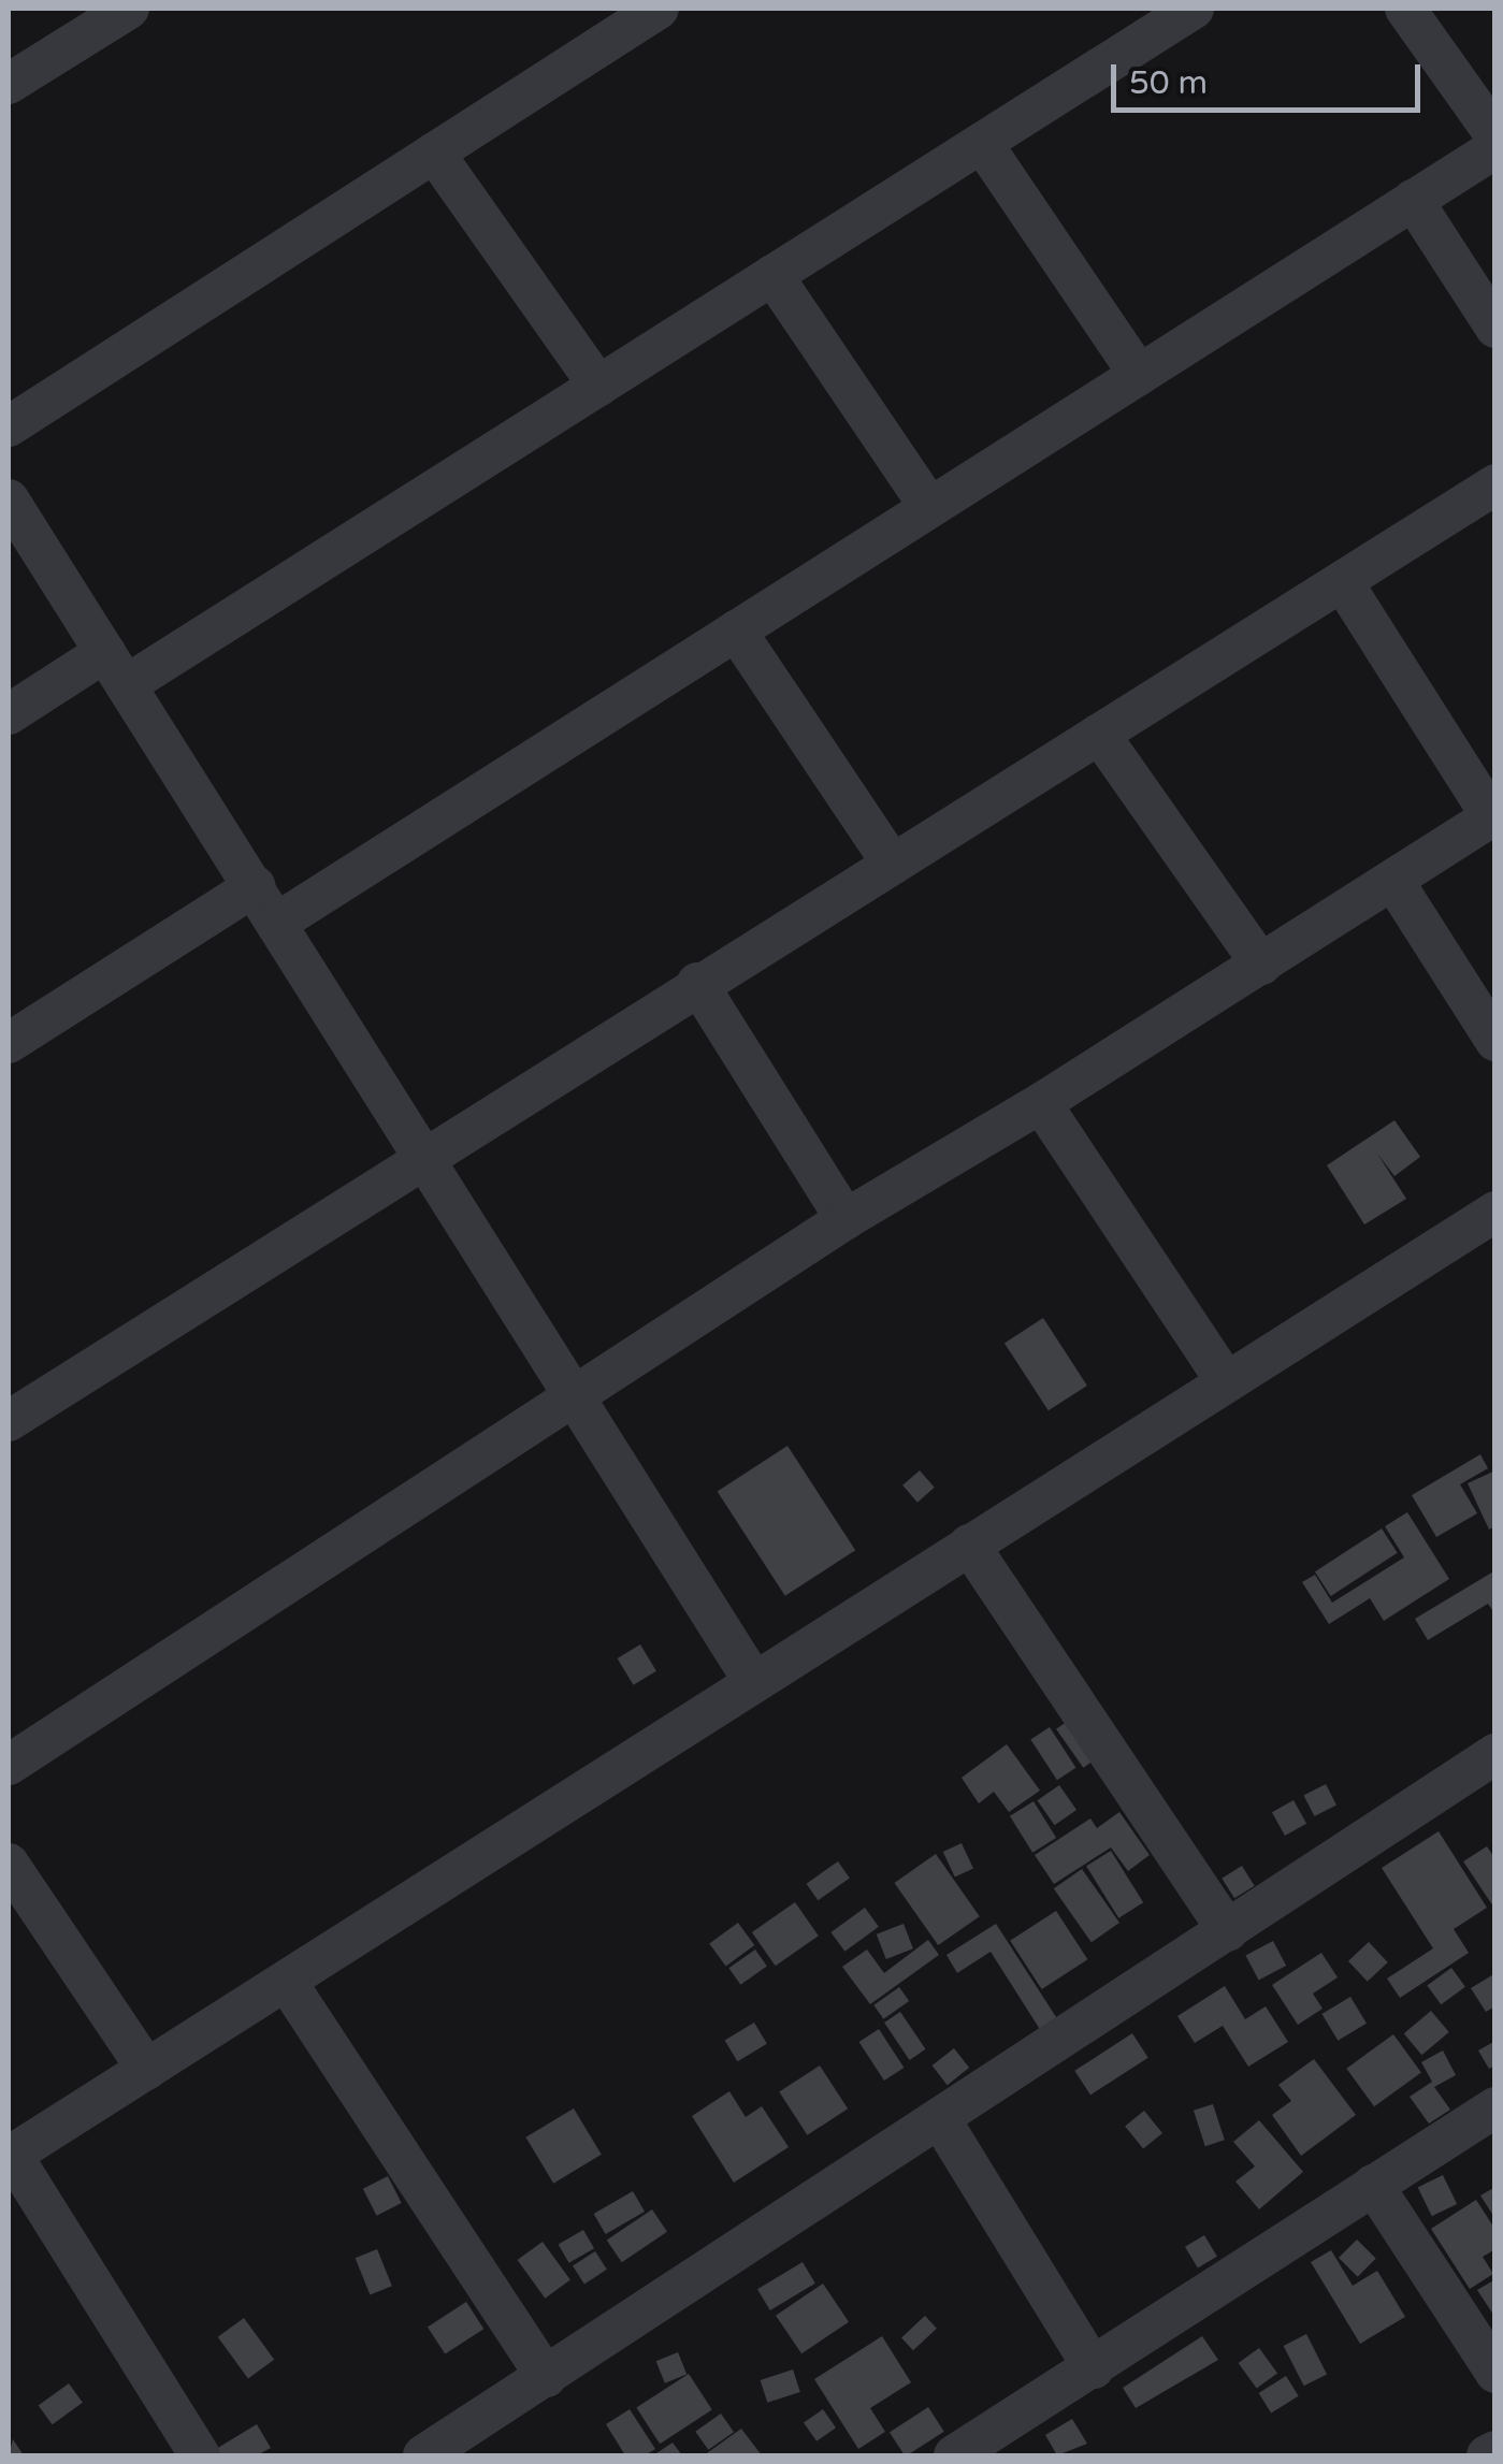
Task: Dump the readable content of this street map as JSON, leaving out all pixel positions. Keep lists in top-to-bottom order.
{
  "scale_bar": "50 m"
}
